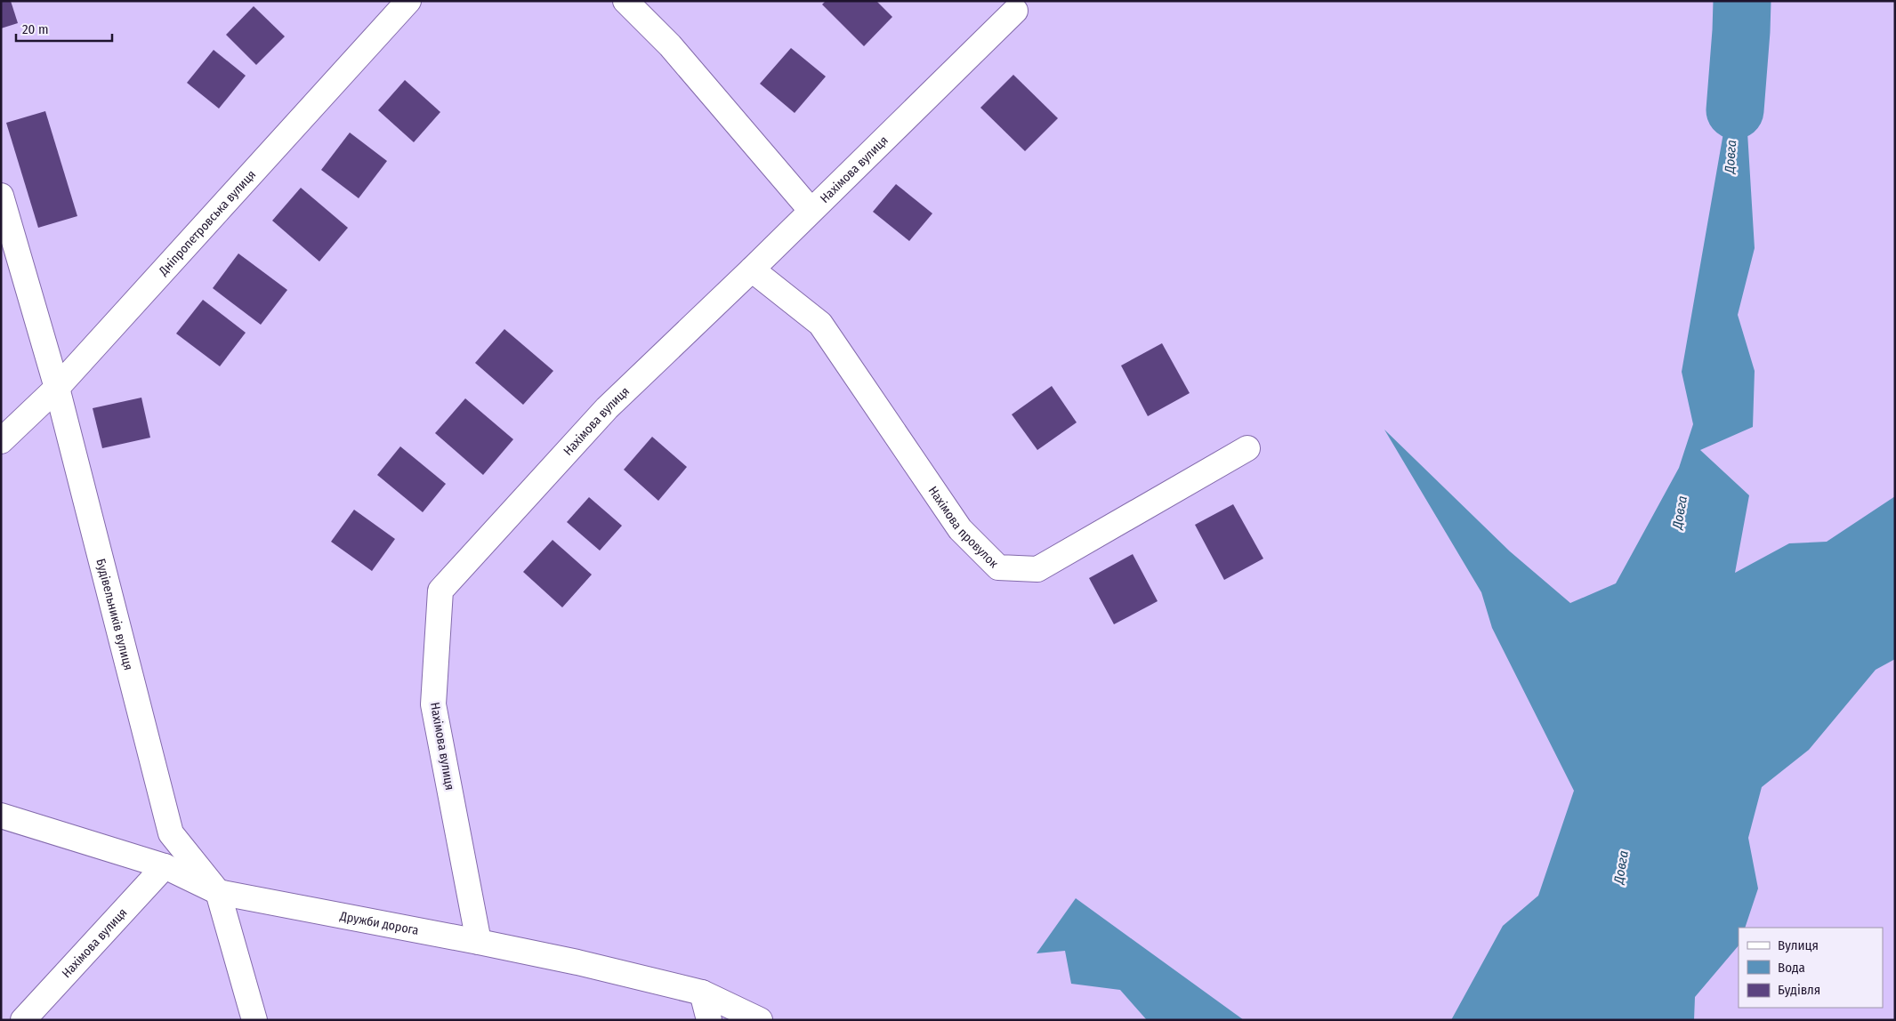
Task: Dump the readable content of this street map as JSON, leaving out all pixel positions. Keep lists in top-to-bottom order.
{
  "streets": {
    "street": [
      "Нахімова вулиця",
      "Дніпропетровська вулиця",
      "Нахімова провулок",
      "Будівельників вулиця",
      "Дружби дорога"
    ]
  },
  "crossings": [
    ["Нахімова вулиця", "Нахімова провулок"],
    ["Нахімова вулиця", "Дружби дорога"],
    ["Дніпропетровська вулиця", "Будівельників вулиця"],
    ["Будівельників вулиця", "Дружби дорога"]
  ],
  "water": ["Довга"],
  "legend": ["Вулиця", "Вода", "Будівля"],
  "scale_bar": "20 m"
}
